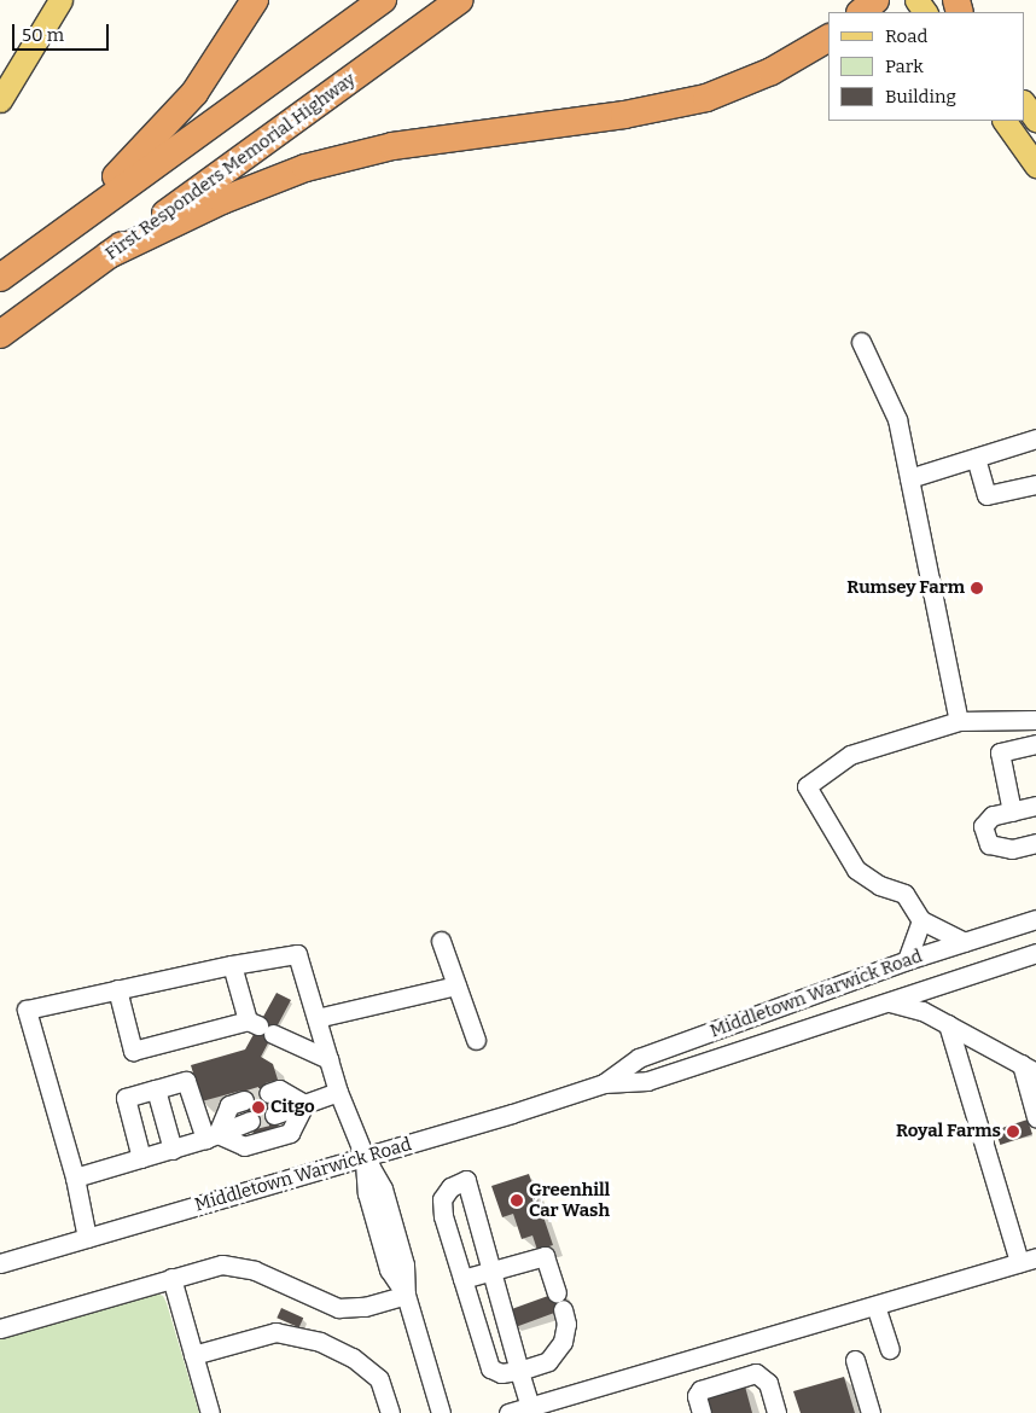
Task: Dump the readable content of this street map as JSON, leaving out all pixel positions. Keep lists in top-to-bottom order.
{
  "streets": {
    "highway": ["First Responders Memorial Highway"],
    "street": ["Middletown Warwick Road"]
  },
  "places": [
    "Rumsey Farm",
    "Citgo",
    "Royal Farms",
    "Greenhill Car Wash"
  ],
  "legend": ["Road", "Park", "Building"],
  "scale_bar": "50 m"
}
